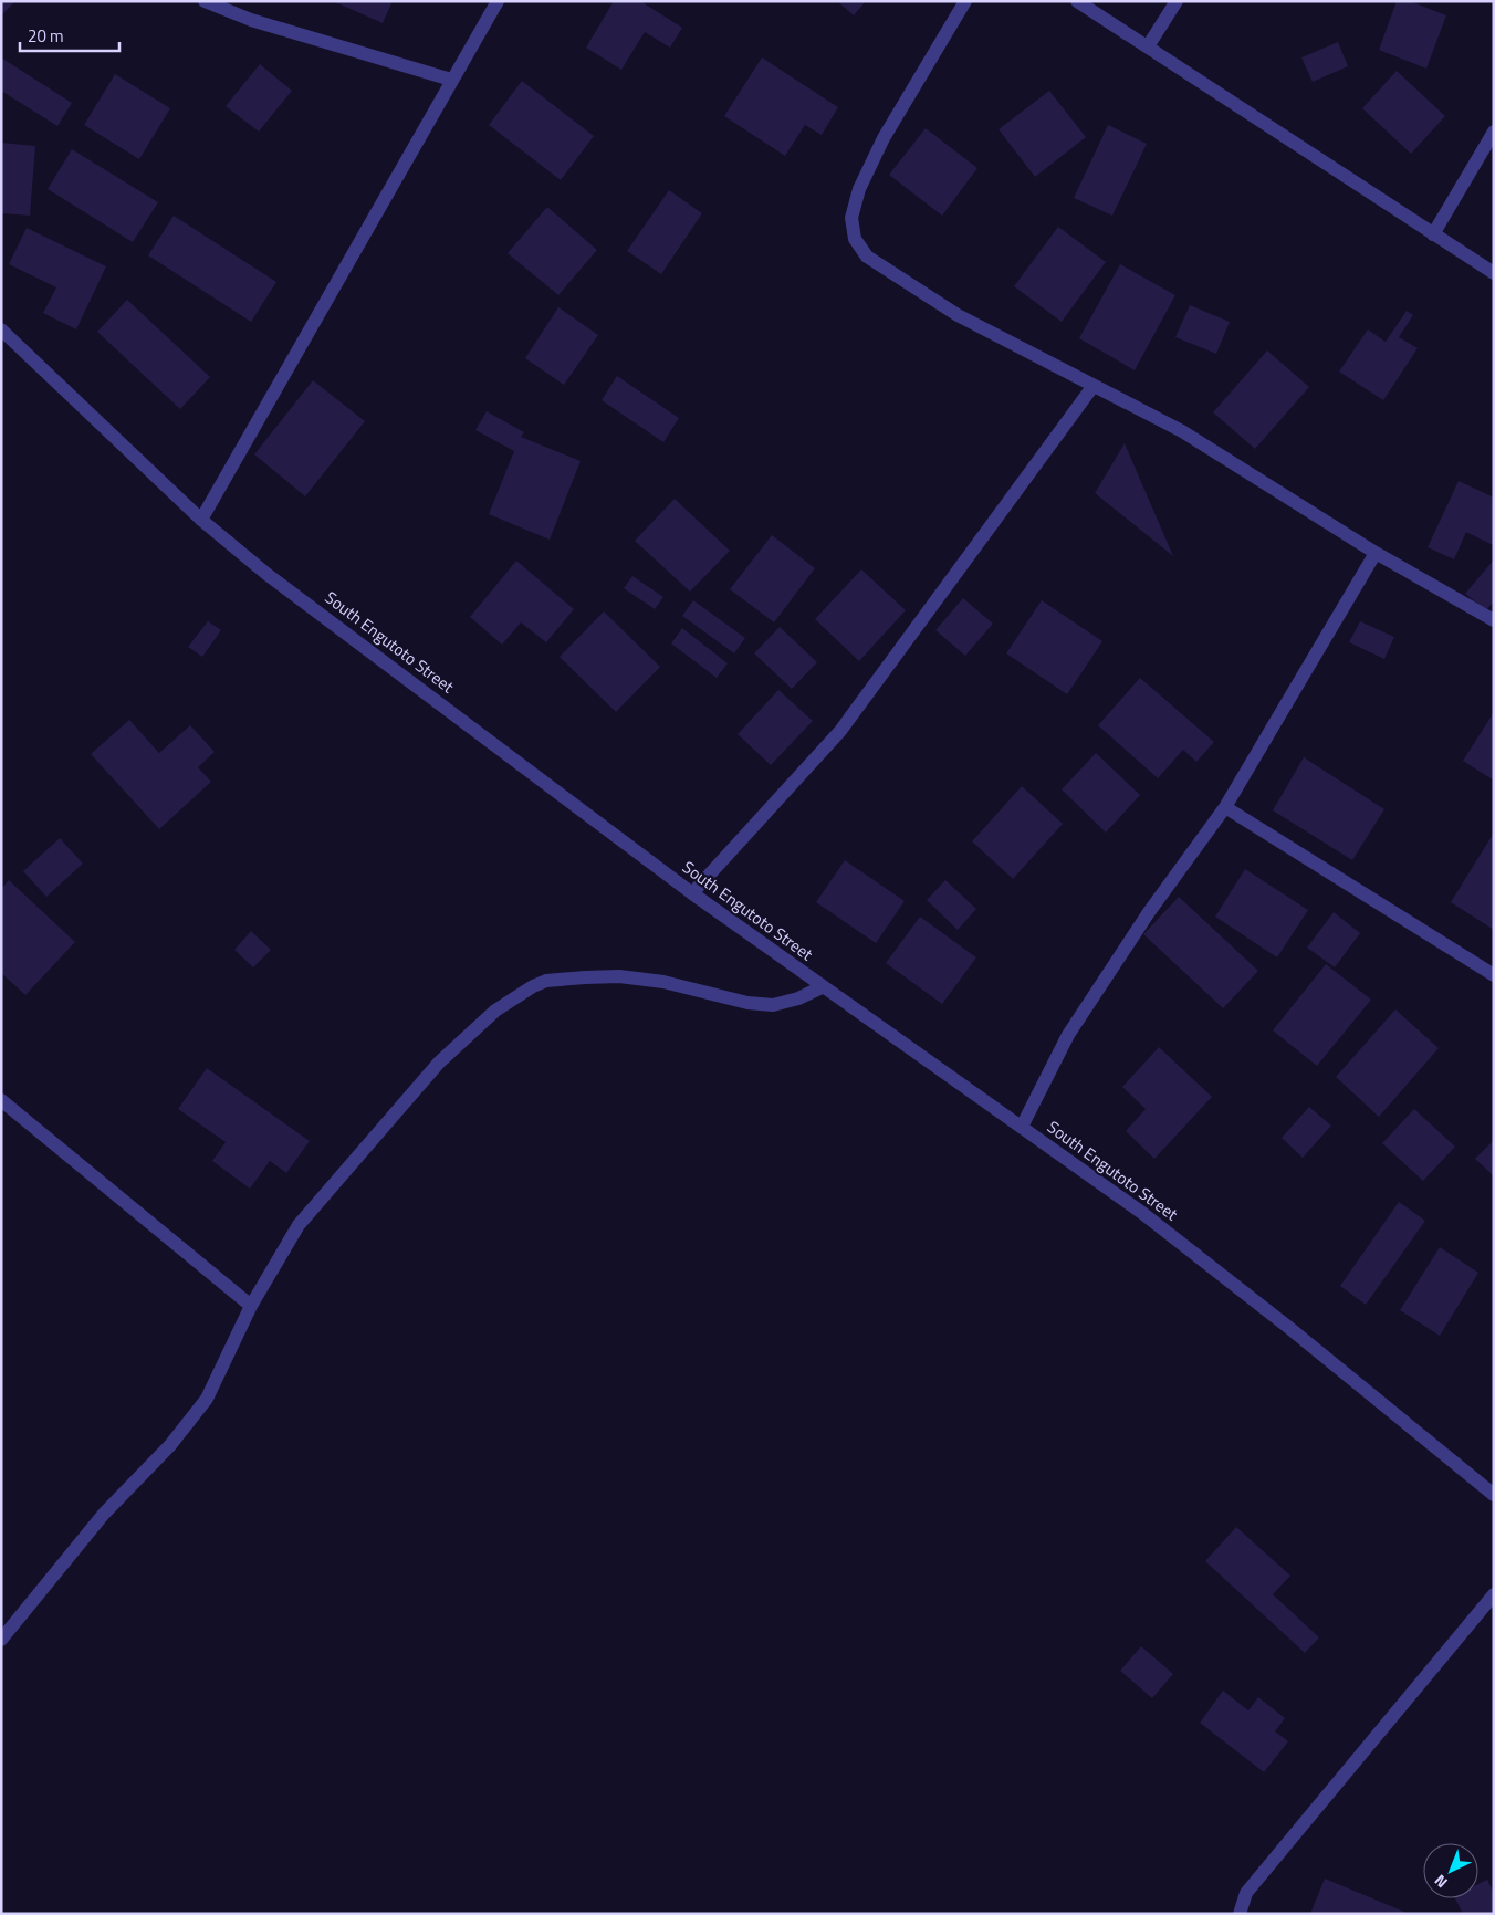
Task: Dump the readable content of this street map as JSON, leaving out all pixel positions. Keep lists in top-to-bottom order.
{
  "streets": {
    "street": ["South Engutoto Street"]
  },
  "scale_bar": "20 m",
  "north": "bottom left"
}
